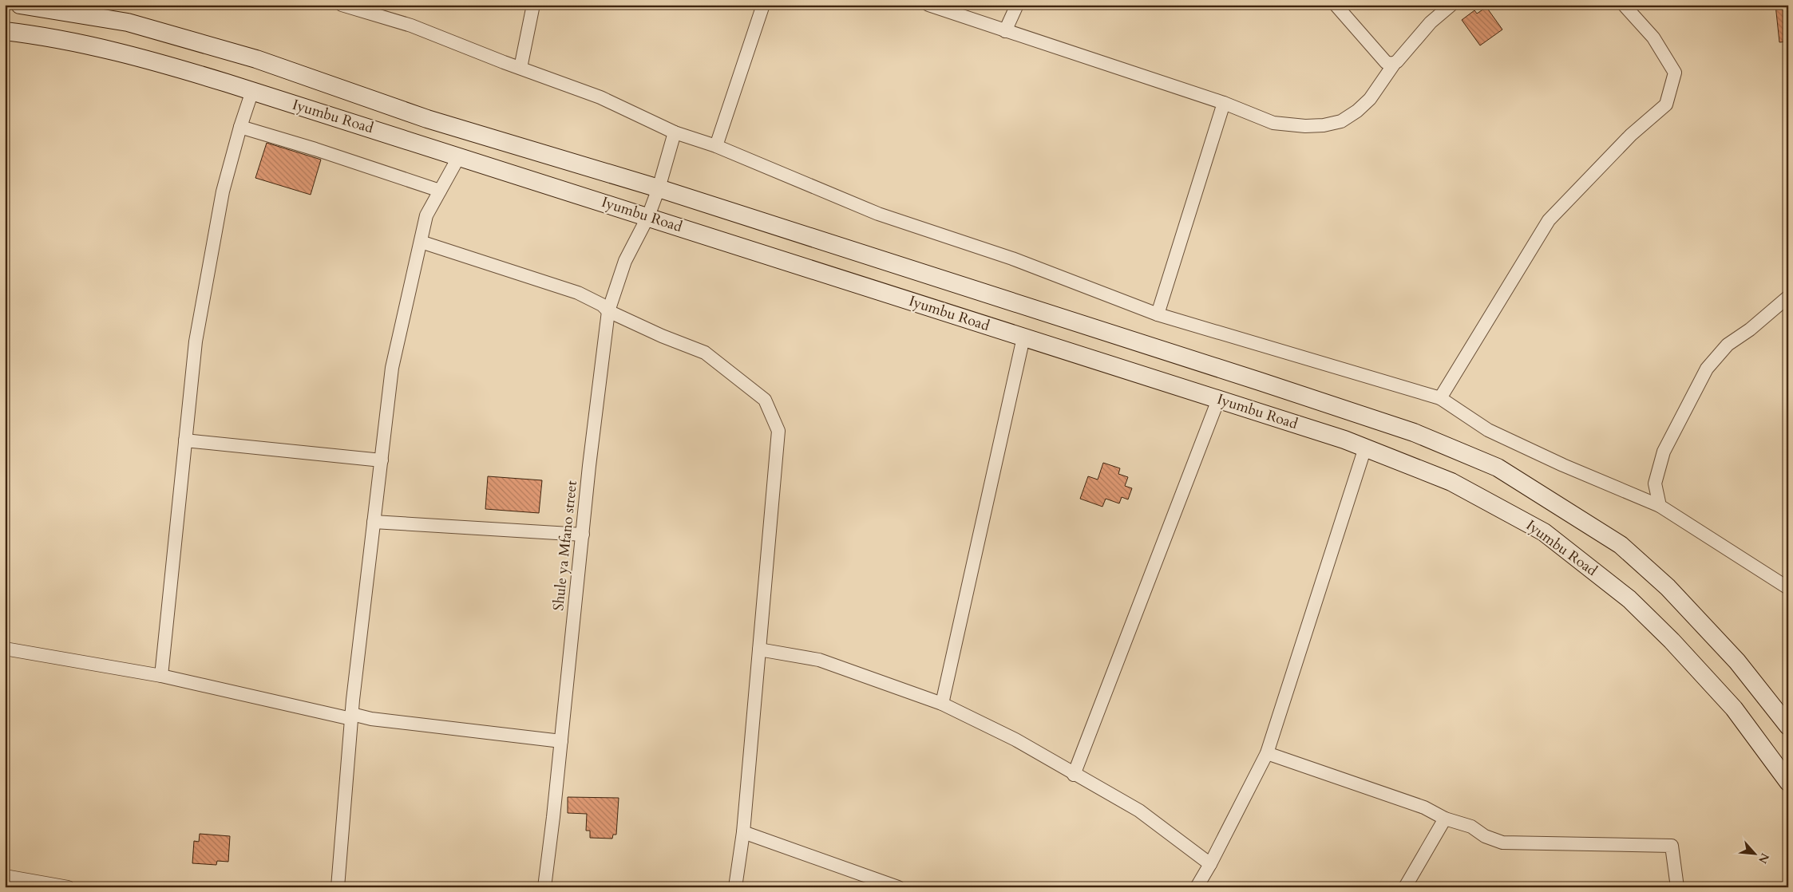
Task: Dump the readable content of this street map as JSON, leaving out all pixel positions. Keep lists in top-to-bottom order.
{
  "streets": {
    "main road": ["Iyumbu Road"],
    "street": ["Shule ya Mfano street"]
  },
  "crossings": [
    ["Iyumbu Road", "Shule ya Mfano street"]
  ],
  "north": "bottom right"
}
